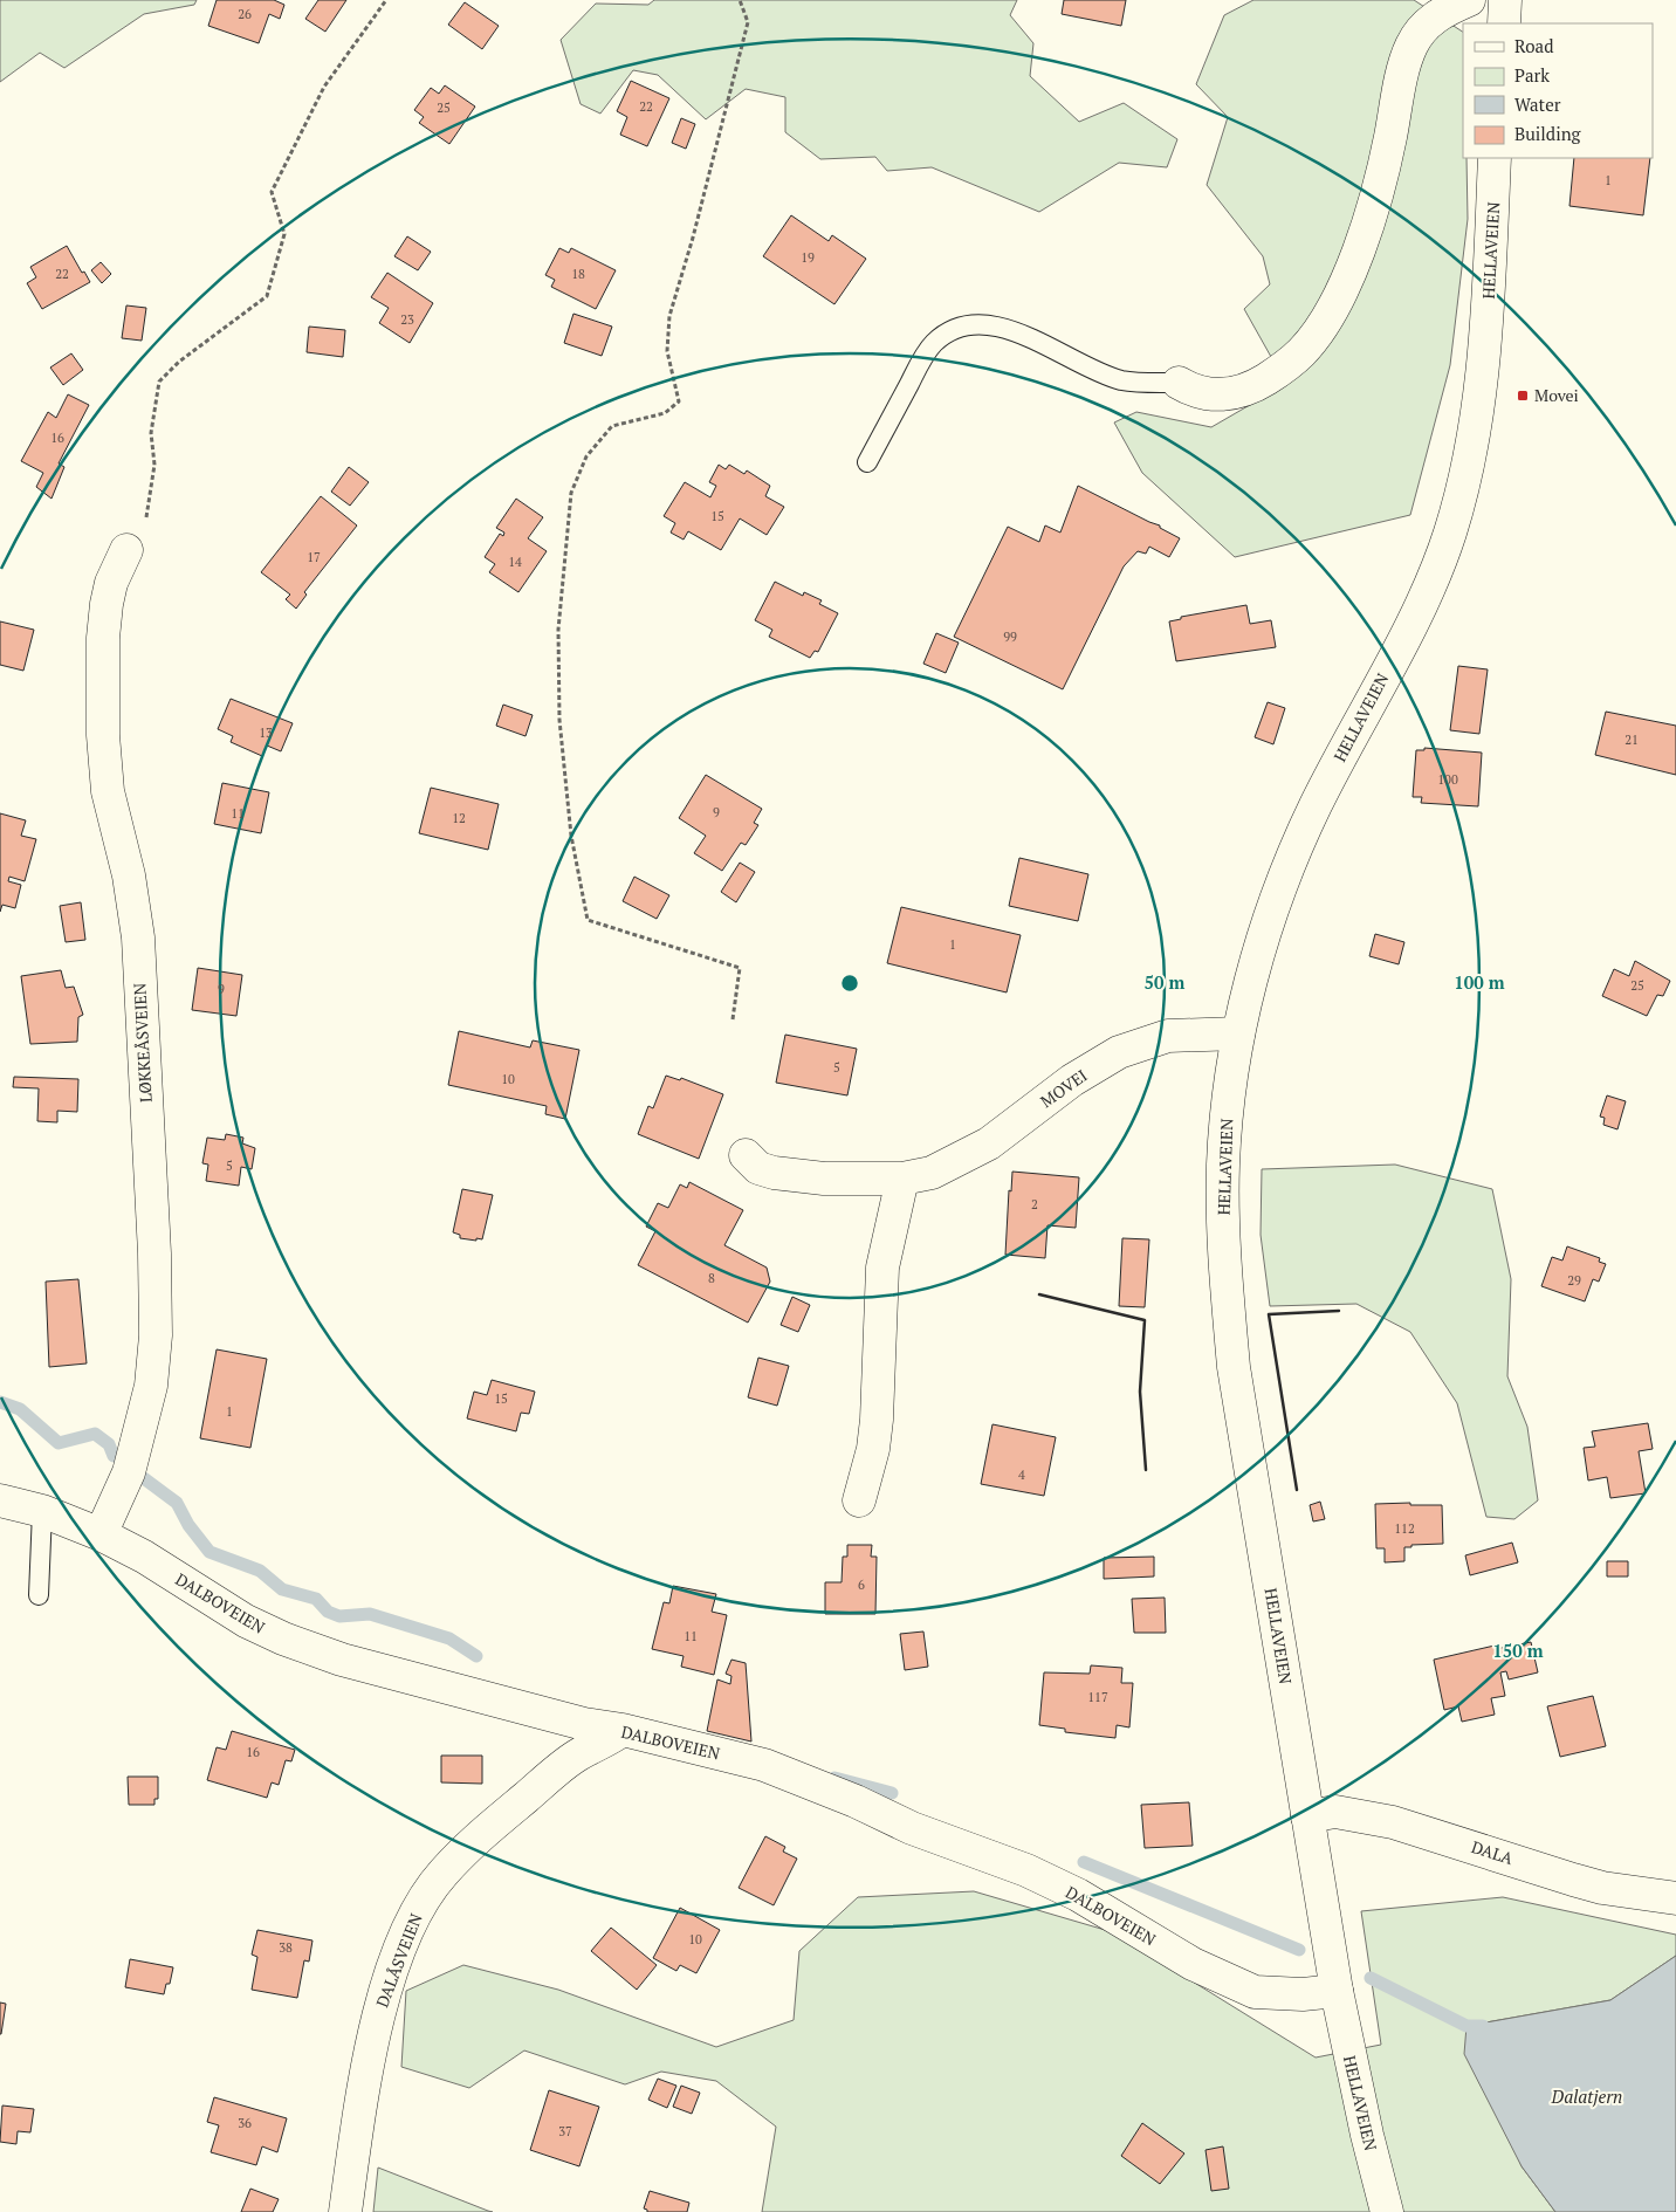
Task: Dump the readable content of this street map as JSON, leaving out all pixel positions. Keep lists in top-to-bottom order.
{
  "streets": {
    "street": [
      "HELLAVEIEN",
      "LØKKEÅSVEIEN",
      "MOVEI",
      "DALBOVEIEN",
      "DALA",
      "DALÅSVEIEN"
    ]
  },
  "crossings": [
    ["HELLAVEIEN", "MOVEI"],
    ["HELLAVEIEN", "DALBOVEIEN"],
    ["HELLAVEIEN", "DALA"],
    ["LØKKEÅSVEIEN", "DALBOVEIEN"],
    ["DALBOVEIEN", "DALÅSVEIEN"]
  ],
  "water": ["Dalatjern"],
  "places": {
    "transit": ["Movei"]
  },
  "house_numbers": [
    "26",
    "22",
    "25",
    "1",
    "19",
    "22",
    "18",
    "23",
    "16",
    "15",
    "17",
    "14",
    "99",
    "13",
    "21",
    "100",
    "9",
    "11",
    "12",
    "1",
    "25",
    "9",
    "5",
    "10",
    "5",
    "2",
    "8",
    "29",
    "15",
    "1",
    "4",
    "112",
    "6",
    "11",
    "117",
    "16",
    "10",
    "38",
    "36",
    "37"
  ],
  "legend": [
    "Road",
    "Park",
    "Water",
    "Building"
  ],
  "rings": ["50 m", "100 m", "150 m"]
}
